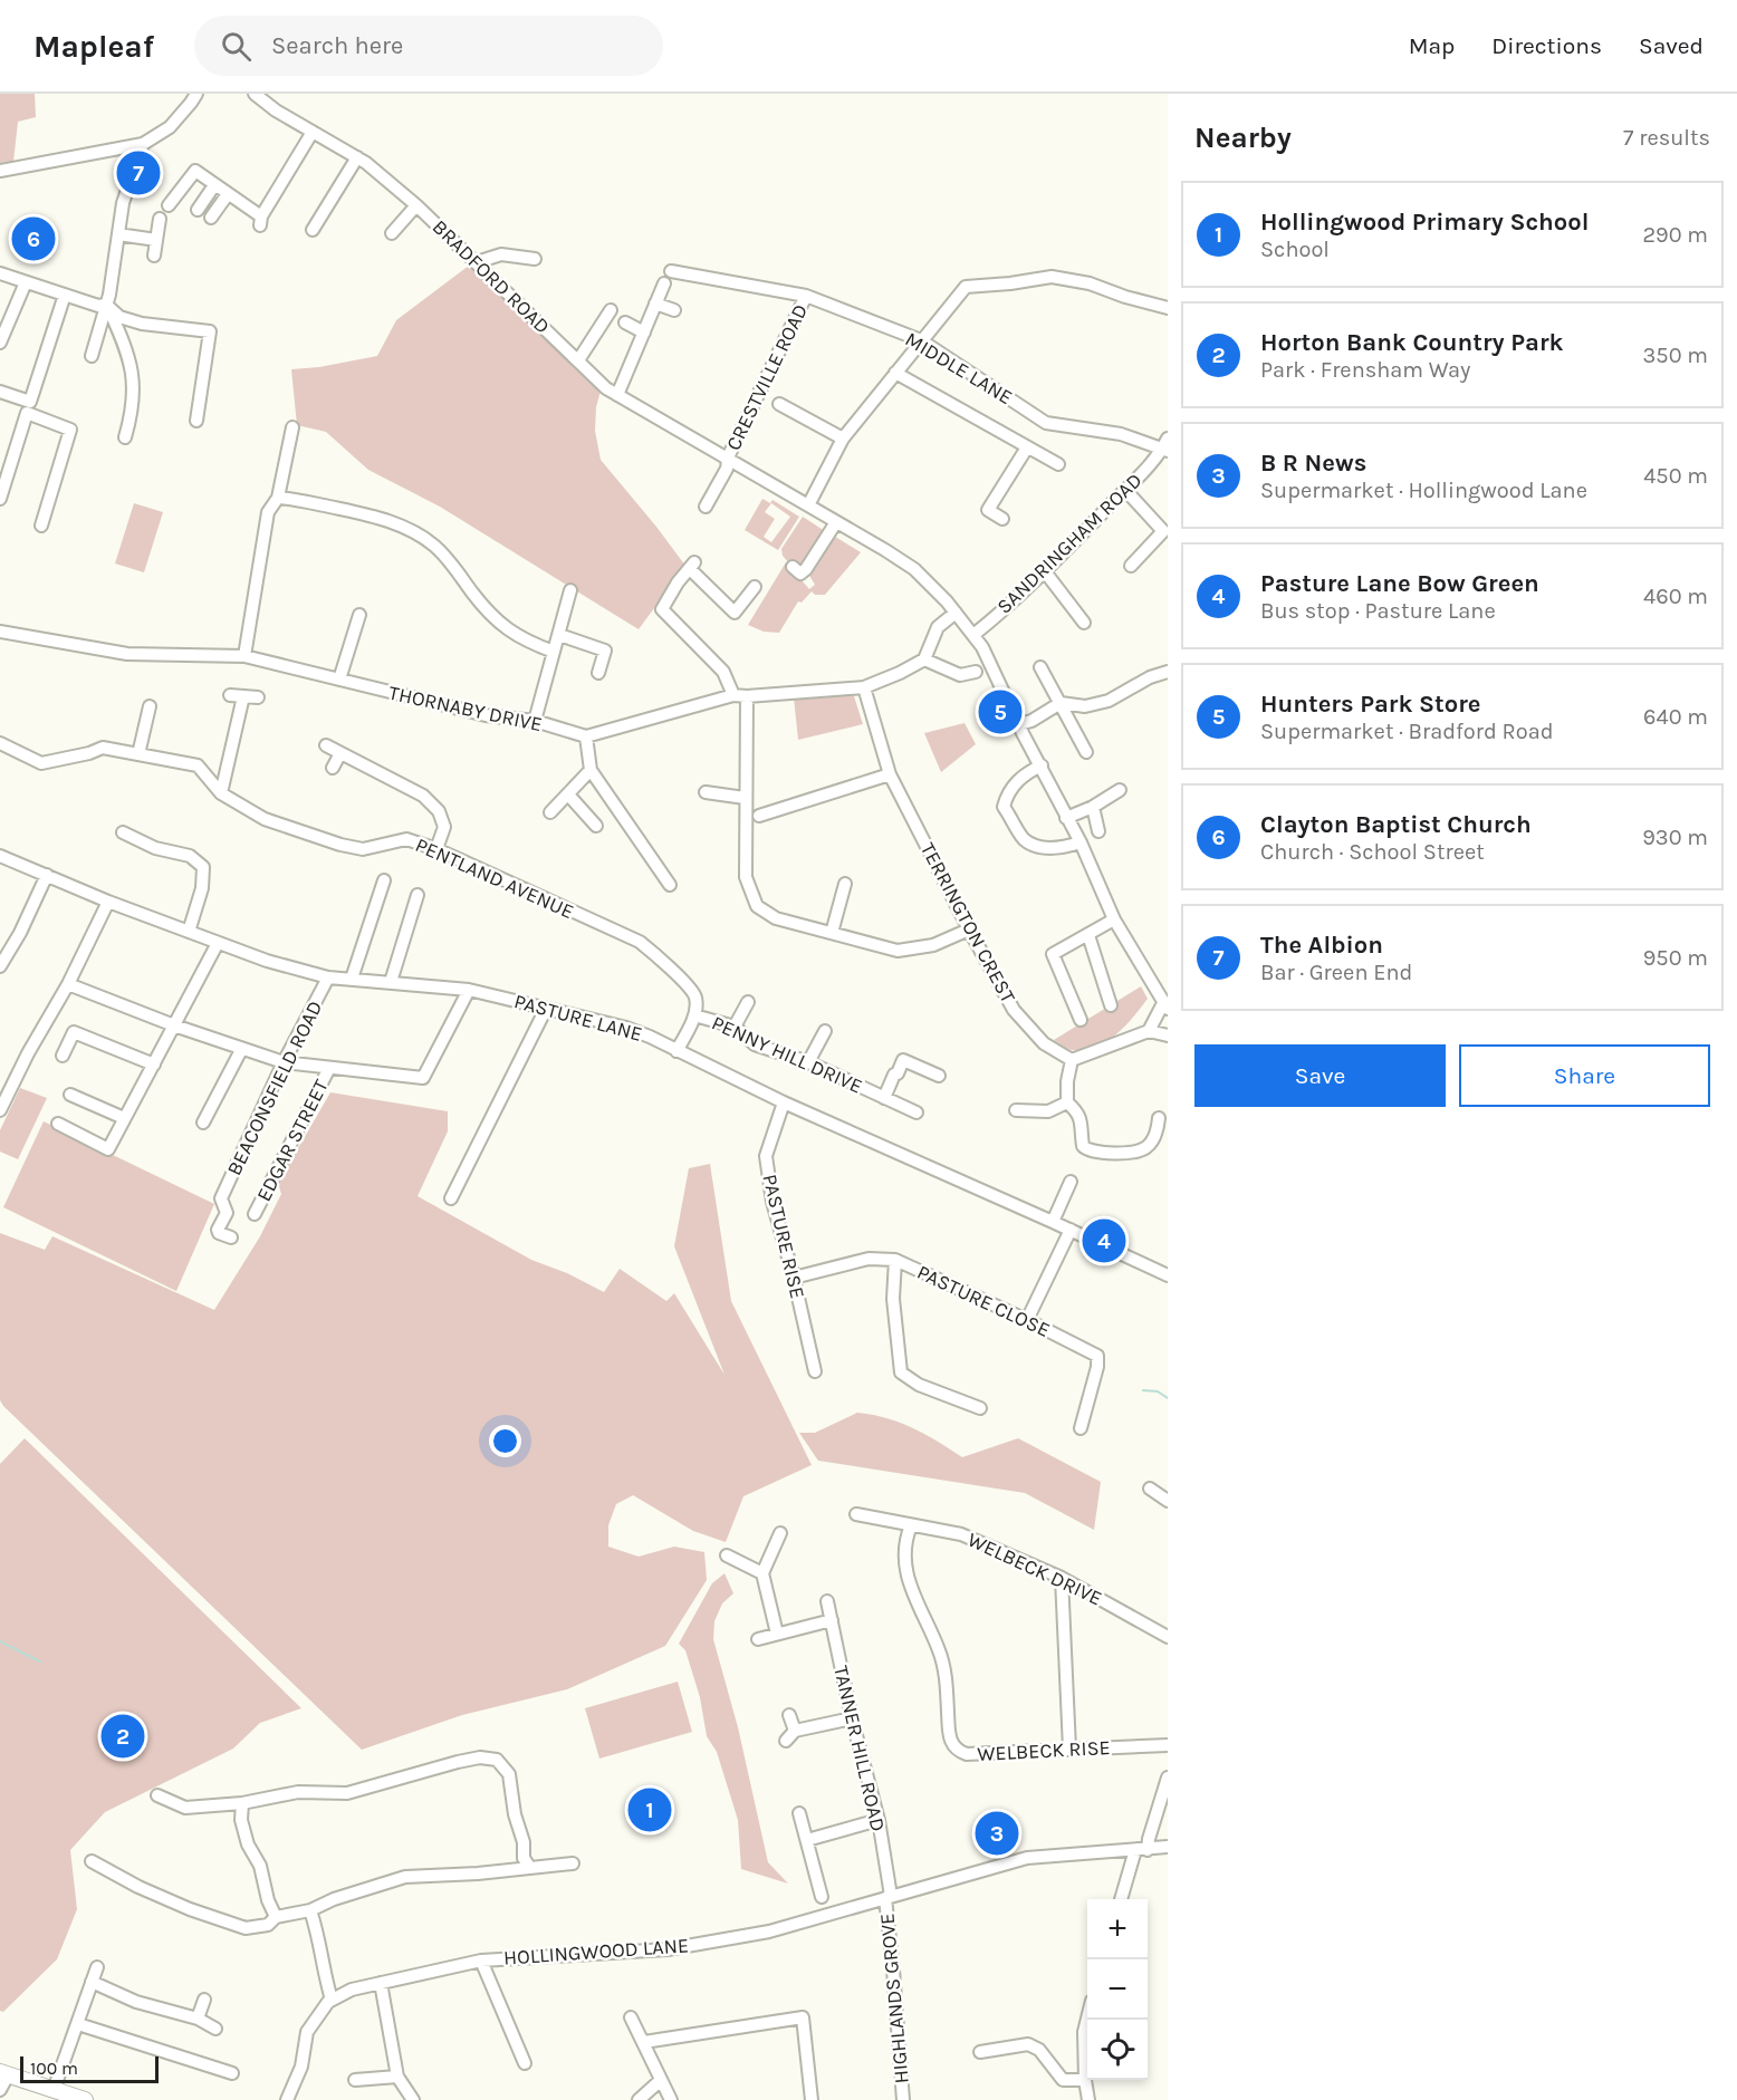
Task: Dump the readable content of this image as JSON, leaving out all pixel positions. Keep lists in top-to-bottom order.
{
  "streets": {
    "street": [
      "BRADFORD ROAD",
      "MIDDLE LANE",
      "CRESTVILLE ROAD",
      "SANDRINGHAM ROAD",
      "THORNABY DRIVE",
      "PENTLAND AVENUE",
      "TERRINGTON CREST",
      "PASTURE LANE",
      "PENNY HILL DRIVE",
      "BEACONSFIELD ROAD",
      "EDGAR STREET",
      "PASTURE RISE",
      "PASTURE CLOSE",
      "WELBECK DRIVE",
      "TANNER HILL ROAD",
      "WELBECK RISE",
      "HOLLINGWOOD LANE",
      "HIGHLANDS GROVE"
    ]
  },
  "crossings": [
    ["BRADFORD ROAD", "CRESTVILLE ROAD"],
    ["BRADFORD ROAD", "SANDRINGHAM ROAD"],
    ["MIDDLE LANE", "CRESTVILLE ROAD"],
    ["MIDDLE LANE", "SANDRINGHAM ROAD"],
    ["PENTLAND AVENUE", "PENNY HILL DRIVE"],
    ["PASTURE LANE", "BEACONSFIELD ROAD"],
    ["PASTURE LANE", "PASTURE RISE"],
    ["PASTURE RISE", "PASTURE CLOSE"],
    ["WELBECK DRIVE", "WELBECK RISE"],
    ["TANNER HILL ROAD", "HOLLINGWOOD LANE"],
    ["TANNER HILL ROAD", "HIGHLANDS GROVE"],
    ["HOLLINGWOOD LANE", "HIGHLANDS GROVE"]
  ],
  "scale_bar": "100 m",
  "page": {
    "header": "Mapleaf",
    "search": "Search here",
    "nav": ["Map", "Directions", "Saved"],
    "heading": ["Nearby", "7 results"],
    "pins": [
      "7",
      "6",
      "5",
      "4",
      "2",
      "1",
      "3"
    ],
    "list": [
      {
        "mark": "1",
        "name": "Hollingwood Primary School",
        "note": "School",
        "value": "290 m"
      },
      {
        "mark": "2",
        "name": "Horton Bank Country Park",
        "note": "Park · Frensham Way",
        "value": "350 m"
      },
      {
        "mark": "3",
        "name": "B R News",
        "note": "Supermarket · Hollingwood Lane",
        "value": "450 m"
      },
      {
        "mark": "4",
        "name": "Pasture Lane Bow Green",
        "note": "Bus stop · Pasture Lane",
        "value": "460 m"
      },
      {
        "mark": "5",
        "name": "Hunters Park Store",
        "note": "Supermarket · Bradford Road",
        "value": "640 m"
      },
      {
        "mark": "6",
        "name": "Clayton Baptist Church",
        "note": "Church · School Street",
        "value": "930 m"
      },
      {
        "mark": "7",
        "name": "The Albion",
        "note": "Bar · Green End",
        "value": "950 m"
      }
    ],
    "buttons": ["Save", "Share"],
    "map_buttons": ["+", "−"],
    "scale": "100 m"
  }
}
